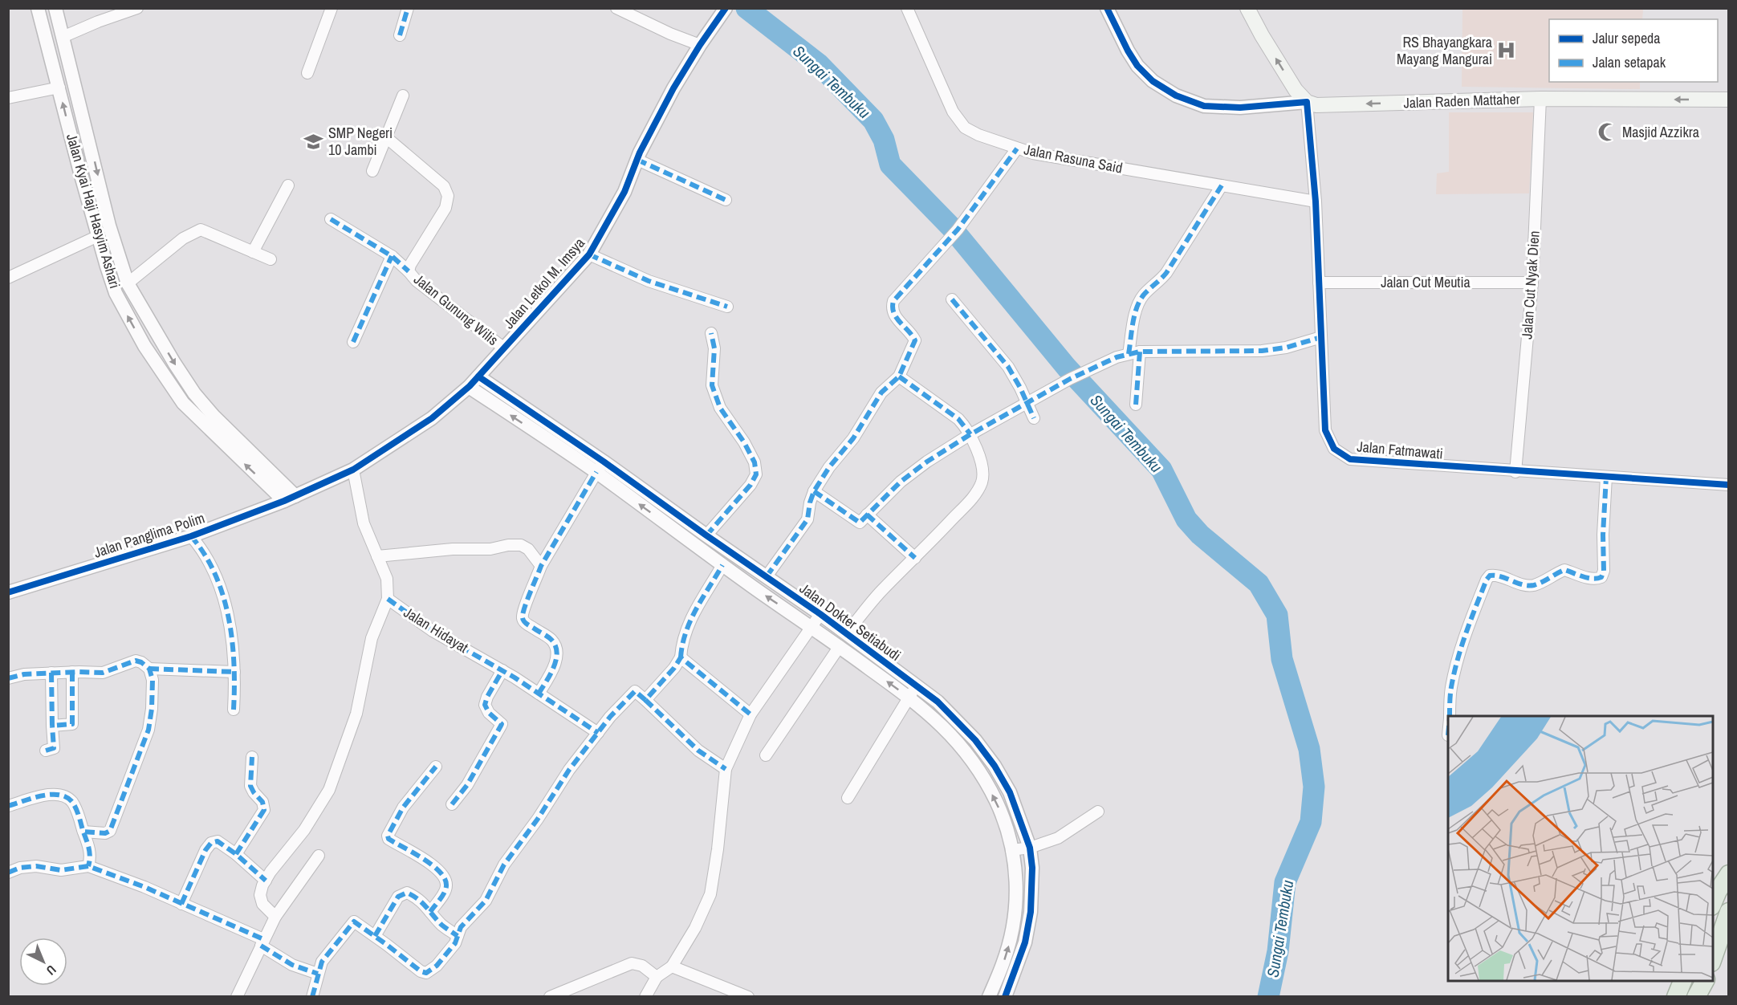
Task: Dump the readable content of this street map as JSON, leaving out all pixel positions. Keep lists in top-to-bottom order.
{
  "streets": {
    "main road": ["Jalan Raden Mattaher"],
    "street": [
      "Jalan Rasuna Said",
      "Jalan Kyai Haji Hasyim Ashari",
      "Jalan Cut Meutia",
      "Jalan Letkol M. Imsya",
      "Jalan Cut Nyak Dien",
      "Jalan Gunung Wilis",
      "Jalan Fatmawati",
      "Jalan Panglima Polim",
      "Jalan Dokter Setiabudi",
      "Jalan Hidayat"
    ]
  },
  "crossings": [
    ["Jalan Raden Mattaher", "Jalan Cut Nyak Dien"],
    ["Jalan Raden Mattaher", "Jalan Fatmawati"],
    ["Jalan Rasuna Said", "Jalan Fatmawati"],
    ["Jalan Kyai Haji Hasyim Ashari", "Jalan Letkol M. Imsya"],
    ["Jalan Kyai Haji Hasyim Ashari", "Jalan Panglima Polim"],
    ["Jalan Cut Meutia", "Jalan Cut Nyak Dien"],
    ["Jalan Cut Meutia", "Jalan Fatmawati"],
    ["Jalan Letkol M. Imsya", "Jalan Gunung Wilis"],
    ["Jalan Letkol M. Imsya", "Jalan Panglima Polim"],
    ["Jalan Letkol M. Imsya", "Jalan Dokter Setiabudi"],
    ["Jalan Letkol M. Imsya", "Jalan Hidayat"],
    ["Jalan Cut Nyak Dien", "Jalan Fatmawati"]
  ],
  "one_way": ["Jalan Raden Mattaher"],
  "water": ["Sungai Tembuku"],
  "places": {
    "hospital": ["RS Bhayangkara Mayang Mangurai"],
    "mosque": ["Masjid Azzikra"],
    "school or university": ["SMP Negeri 10 Jambi"]
  },
  "legend": ["Jalur sepeda", "Jalan setapak"],
  "north": "bottom right"
}
